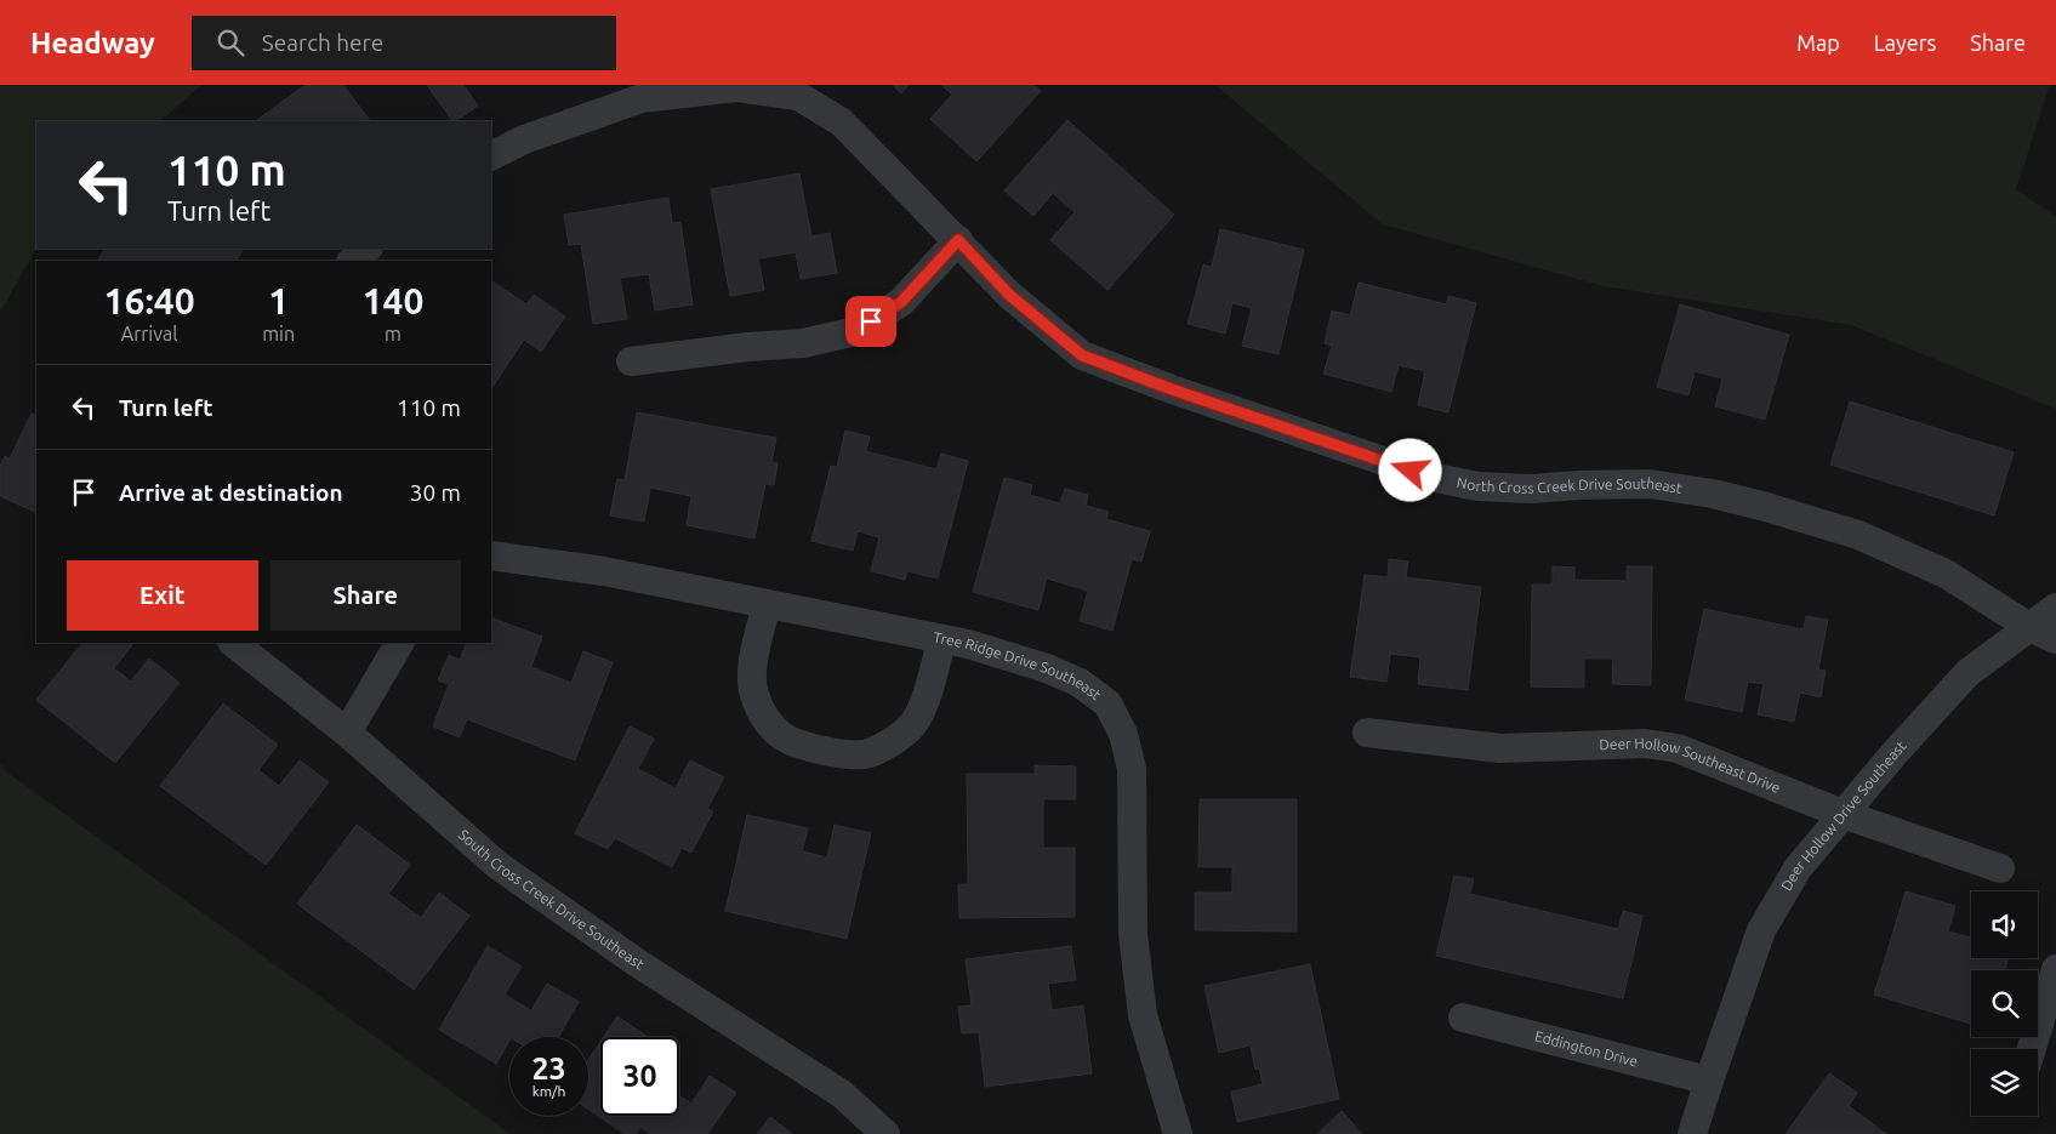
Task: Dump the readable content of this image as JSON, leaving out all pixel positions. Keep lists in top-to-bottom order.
{
  "streets": {
    "street": [
      "North Cross Creek Drive Southeast",
      "Tree Ridge Drive Southeast",
      "Deer Hollow Southeast Drive",
      "Deer Hollow Drive Southeast",
      "South Cross Creek Drive Southeast",
      "Eddington Drive"
    ]
  },
  "crossings": [
    ["North Cross Creek Drive Southeast", "Deer Hollow Drive Southeast"],
    ["Deer Hollow Southeast Drive", "Deer Hollow Drive Southeast"],
    ["Deer Hollow Drive Southeast", "Eddington Drive"]
  ],
  "page": {
    "header": "Headway",
    "search": "Search here",
    "nav": ["Map", "Layers", "Share"],
    "turn": ["110 m", "Turn left"],
    "eta": [
      "16:40",
      "Arrival",
      "1",
      "min",
      "140",
      "m"
    ],
    "list": [
      {
        "name": "Turn left",
        "value": "110 m"
      },
      {
        "name": "Arrive at destination",
        "value": "30 m"
      }
    ],
    "buttons": ["Exit", "Share"],
    "speed": "23 km/h",
    "limit": "30"
  }
}
